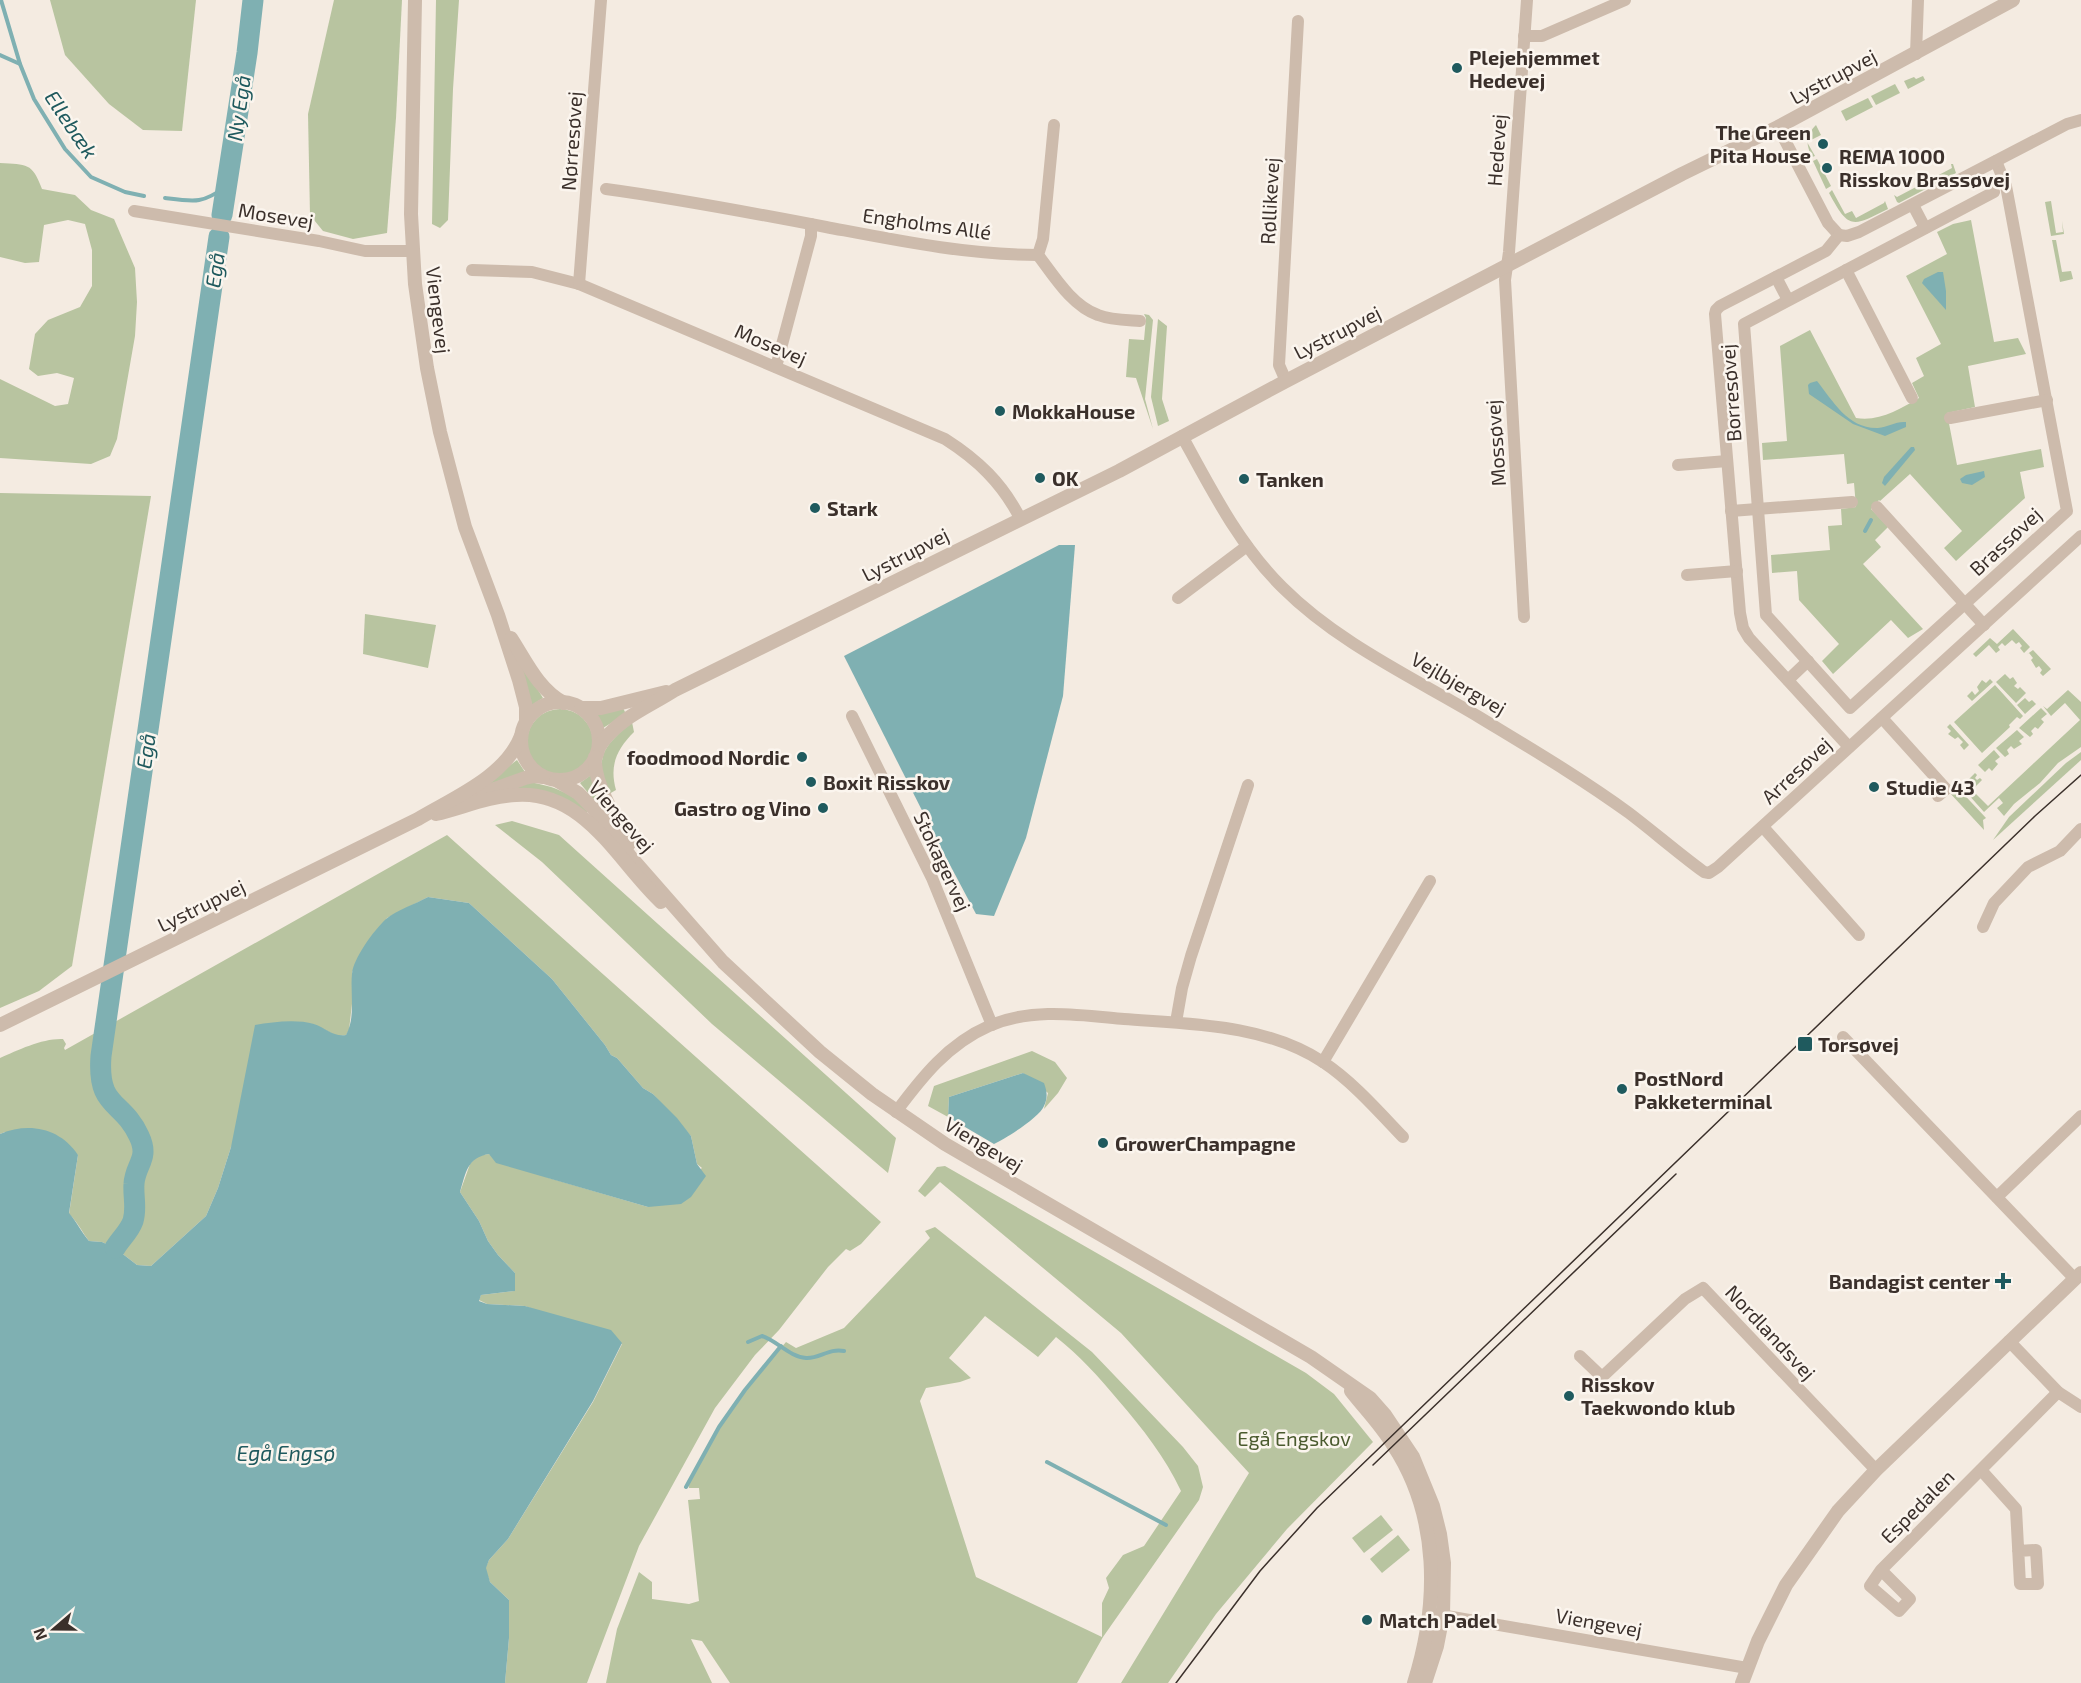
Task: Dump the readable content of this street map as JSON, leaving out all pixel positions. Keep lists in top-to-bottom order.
{
  "streets": {
    "street": [
      "Lystrupvej",
      "Nørresøvej",
      "Hedevej",
      "Røllikevej",
      "Mosevej",
      "Engholms Allé",
      "Viengevej",
      "Borresøvej",
      "Mossøvej",
      "Brassøvej",
      "Vejlbjergvej",
      "Arresøvej",
      "Stokagervej",
      "Nordlandsvej",
      "Espedalen"
    ]
  },
  "crossings": [
    ["Lystrupvej", "Hedevej"],
    ["Lystrupvej", "Røllikevej"],
    ["Lystrupvej", "Mosevej"],
    ["Lystrupvej", "Viengevej"],
    ["Lystrupvej", "Mossøvej"],
    ["Lystrupvej", "Vejlbjergvej"],
    ["Nørresøvej", "Mosevej"],
    ["Hedevej", "Mossøvej"],
    ["Mosevej", "Viengevej"],
    ["Borresøvej", "Brassøvej"],
    ["Borresøvej", "Arresøvej"],
    ["Vejlbjergvej", "Arresøvej"]
  ],
  "water": [
    "Ny Egå",
    "Ellebæk",
    "Egå",
    "Egå Engsø"
  ],
  "parks": ["Egå Engskov"],
  "places": {
    "other": [
      "Plejehjemmet Hedevej",
      "The Green Pita House",
      "REMA 1000 Risskov Brassøvej",
      "MokkaHouse",
      "OK",
      "Tanken",
      "Stark",
      "foodmood Nordic",
      "Boxit Risskov",
      "Studie 43",
      "Gastro og Vino",
      "PostNord Pakketerminal",
      "GrowerChampagne",
      "Risskov Taekwondo klub",
      "Match Padel"
    ],
    "transit": ["Torsøvej"],
    "health": ["Bandagist center"]
  },
  "north": "left"
}
